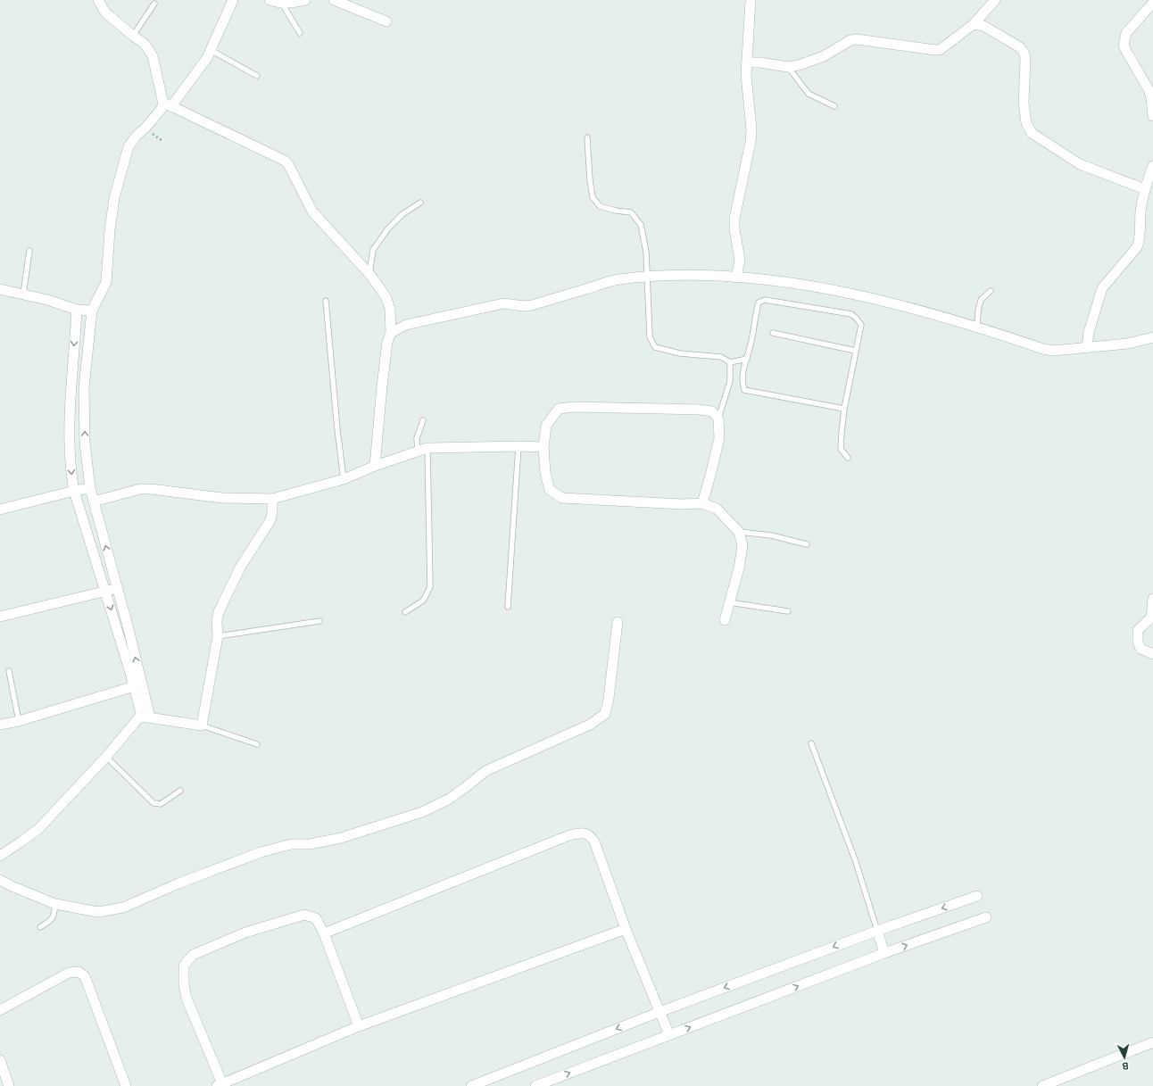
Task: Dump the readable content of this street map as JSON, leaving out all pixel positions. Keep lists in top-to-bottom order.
{
  "north": "bottom"
}
